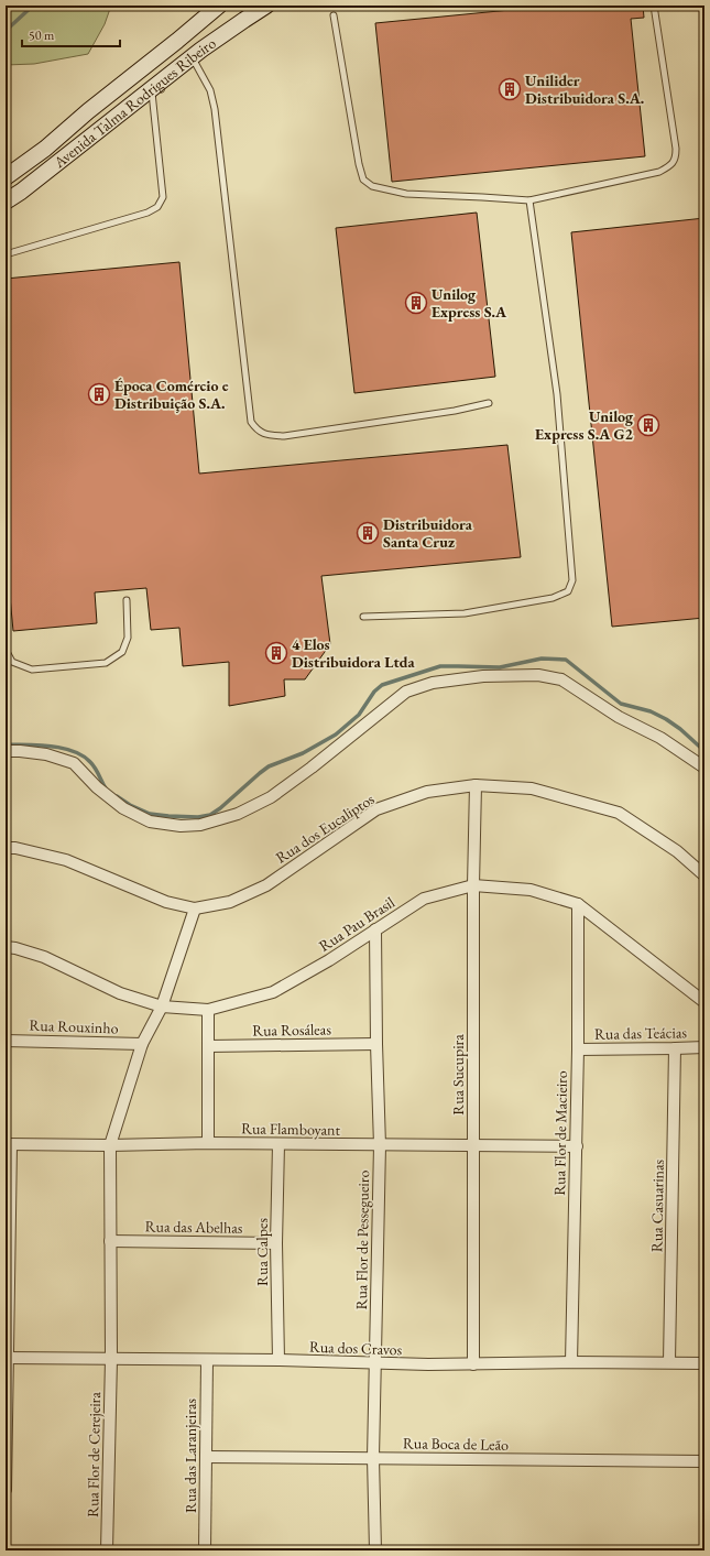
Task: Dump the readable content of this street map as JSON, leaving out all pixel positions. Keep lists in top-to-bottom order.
{
  "streets": {
    "main road": ["Avenida Talma Rodrigues Ribeiro"],
    "street": [
      "Rua dos Eucaliptos",
      "Rua Pau Brasil",
      "Rua Rouxinho",
      "Rua Rosáleas",
      "Rua das Teácias",
      "Rua Sucupira",
      "Rua Flamboyant",
      "Rua Flor de Macieiro",
      "Rua Casuarinas",
      "Rua das Abelhas",
      "Rua Flor de Pessegueiro",
      "Rua Calpes",
      "Rua dos Cravos",
      "Rua Boca de Leão",
      "Rua Flor de Cerejeira",
      "Rua das Laranjeiras"
    ]
  },
  "crossings": [
    ["Rua dos Eucaliptos", "Rua Sucupira"],
    ["Rua dos Eucaliptos", "Rua Flor de Cerejeira"],
    ["Rua Pau Brasil", "Rua Sucupira"],
    ["Rua Pau Brasil", "Rua Flor de Macieiro"],
    ["Rua Pau Brasil", "Rua Flor de Pessegueiro"],
    ["Rua Pau Brasil", "Rua Flor de Cerejeira"],
    ["Rua Rouxinho", "Rua Flor de Cerejeira"],
    ["Rua Rosáleas", "Rua Flor de Pessegueiro"],
    ["Rua das Teácias", "Rua Flor de Macieiro"],
    ["Rua das Teácias", "Rua Casuarinas"],
    ["Rua Sucupira", "Rua Flamboyant"],
    ["Rua Sucupira", "Rua dos Cravos"],
    ["Rua Flamboyant", "Rua Flor de Macieiro"],
    ["Rua Flamboyant", "Rua Flor de Pessegueiro"],
    ["Rua Flamboyant", "Rua Calpes"],
    ["Rua Flamboyant", "Rua Flor de Cerejeira"],
    ["Rua Flor de Macieiro", "Rua dos Cravos"],
    ["Rua Casuarinas", "Rua dos Cravos"],
    ["Rua das Abelhas", "Rua Calpes"],
    ["Rua das Abelhas", "Rua Flor de Cerejeira"],
    ["Rua Flor de Pessegueiro", "Rua dos Cravos"],
    ["Rua Flor de Pessegueiro", "Rua Boca de Leão"],
    ["Rua Calpes", "Rua dos Cravos"],
    ["Rua dos Cravos", "Rua Flor de Cerejeira"],
    ["Rua dos Cravos", "Rua das Laranjeiras"],
    ["Rua Boca de Leão", "Rua das Laranjeiras"]
  ],
  "places": {
    "building": [
      "Unilider Distribuidora S.A.",
      "Unilog Express S.A",
      "Época Comércio e Distribuição S.A.",
      "Unilog Express S.A G2",
      "Distribuidora Santa Cruz",
      "4 Elos Distribuidora Ltda"
    ]
  },
  "scale_bar": "50 m"
}
